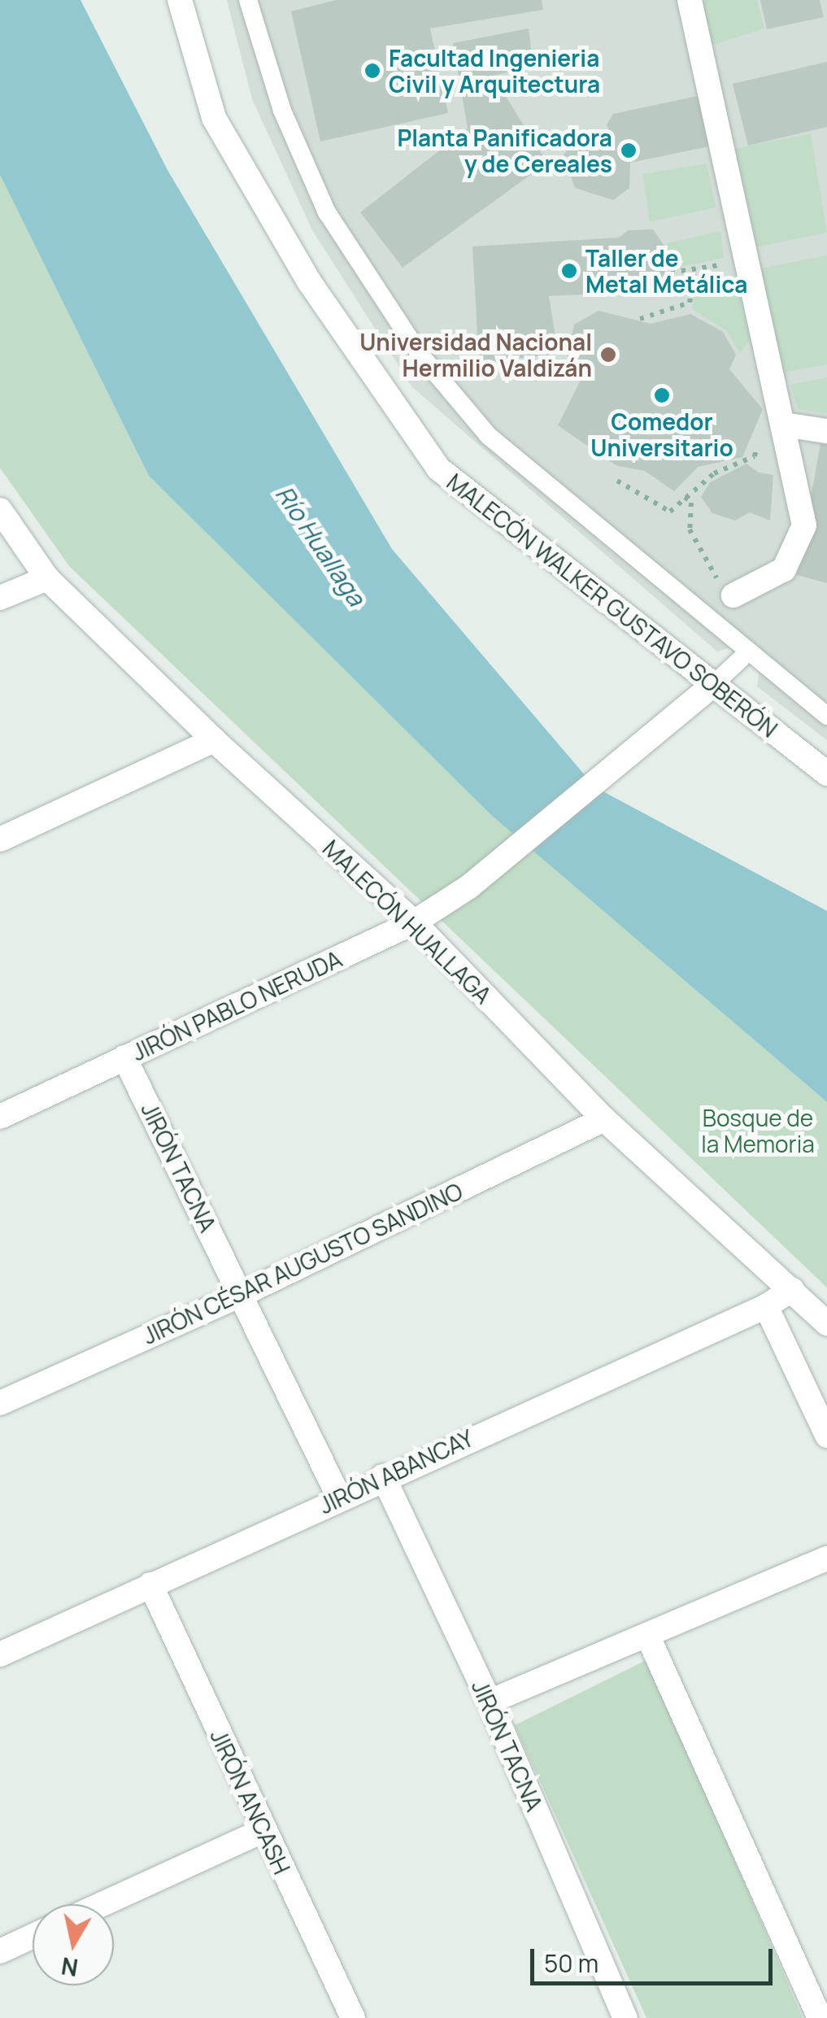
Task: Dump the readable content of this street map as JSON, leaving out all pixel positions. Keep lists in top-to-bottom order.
{
  "streets": {
    "street": [
      "MALECÓN WALKER GUSTAVO SOBERÓN",
      "MALECÓN HUALLAGA",
      "JIRÓN PABLO NERUDA",
      "JIRÓN TACNA",
      "JIRÓN CÉSAR AUGUSTO SANDINO",
      "JIRÓN ABANCAY",
      "JIRÓN ANCASH"
    ]
  },
  "crossings": [
    ["MALECÓN WALKER GUSTAVO SOBERÓN", "JIRÓN PABLO NERUDA"],
    ["MALECÓN HUALLAGA", "JIRÓN PABLO NERUDA"],
    ["MALECÓN HUALLAGA", "JIRÓN CÉSAR AUGUSTO SANDINO"],
    ["MALECÓN HUALLAGA", "JIRÓN ABANCAY"],
    ["JIRÓN PABLO NERUDA", "JIRÓN TACNA"],
    ["JIRÓN TACNA", "JIRÓN CÉSAR AUGUSTO SANDINO"],
    ["JIRÓN TACNA", "JIRÓN ABANCAY"],
    ["JIRÓN ABANCAY", "JIRÓN ANCASH"]
  ],
  "water": ["Río Huallaga"],
  "parks": ["Bosque de la Memoria"],
  "places": [
    "Facultad Ingenieria Civil y Arquitectura",
    "Planta Panificadora y de Cereales",
    "Taller de Metal Metálica",
    "Universidad Nacional Hermilio Valdizán",
    "Comedor Universitario"
  ],
  "scale_bar": "50 m",
  "north": "bottom"
}
